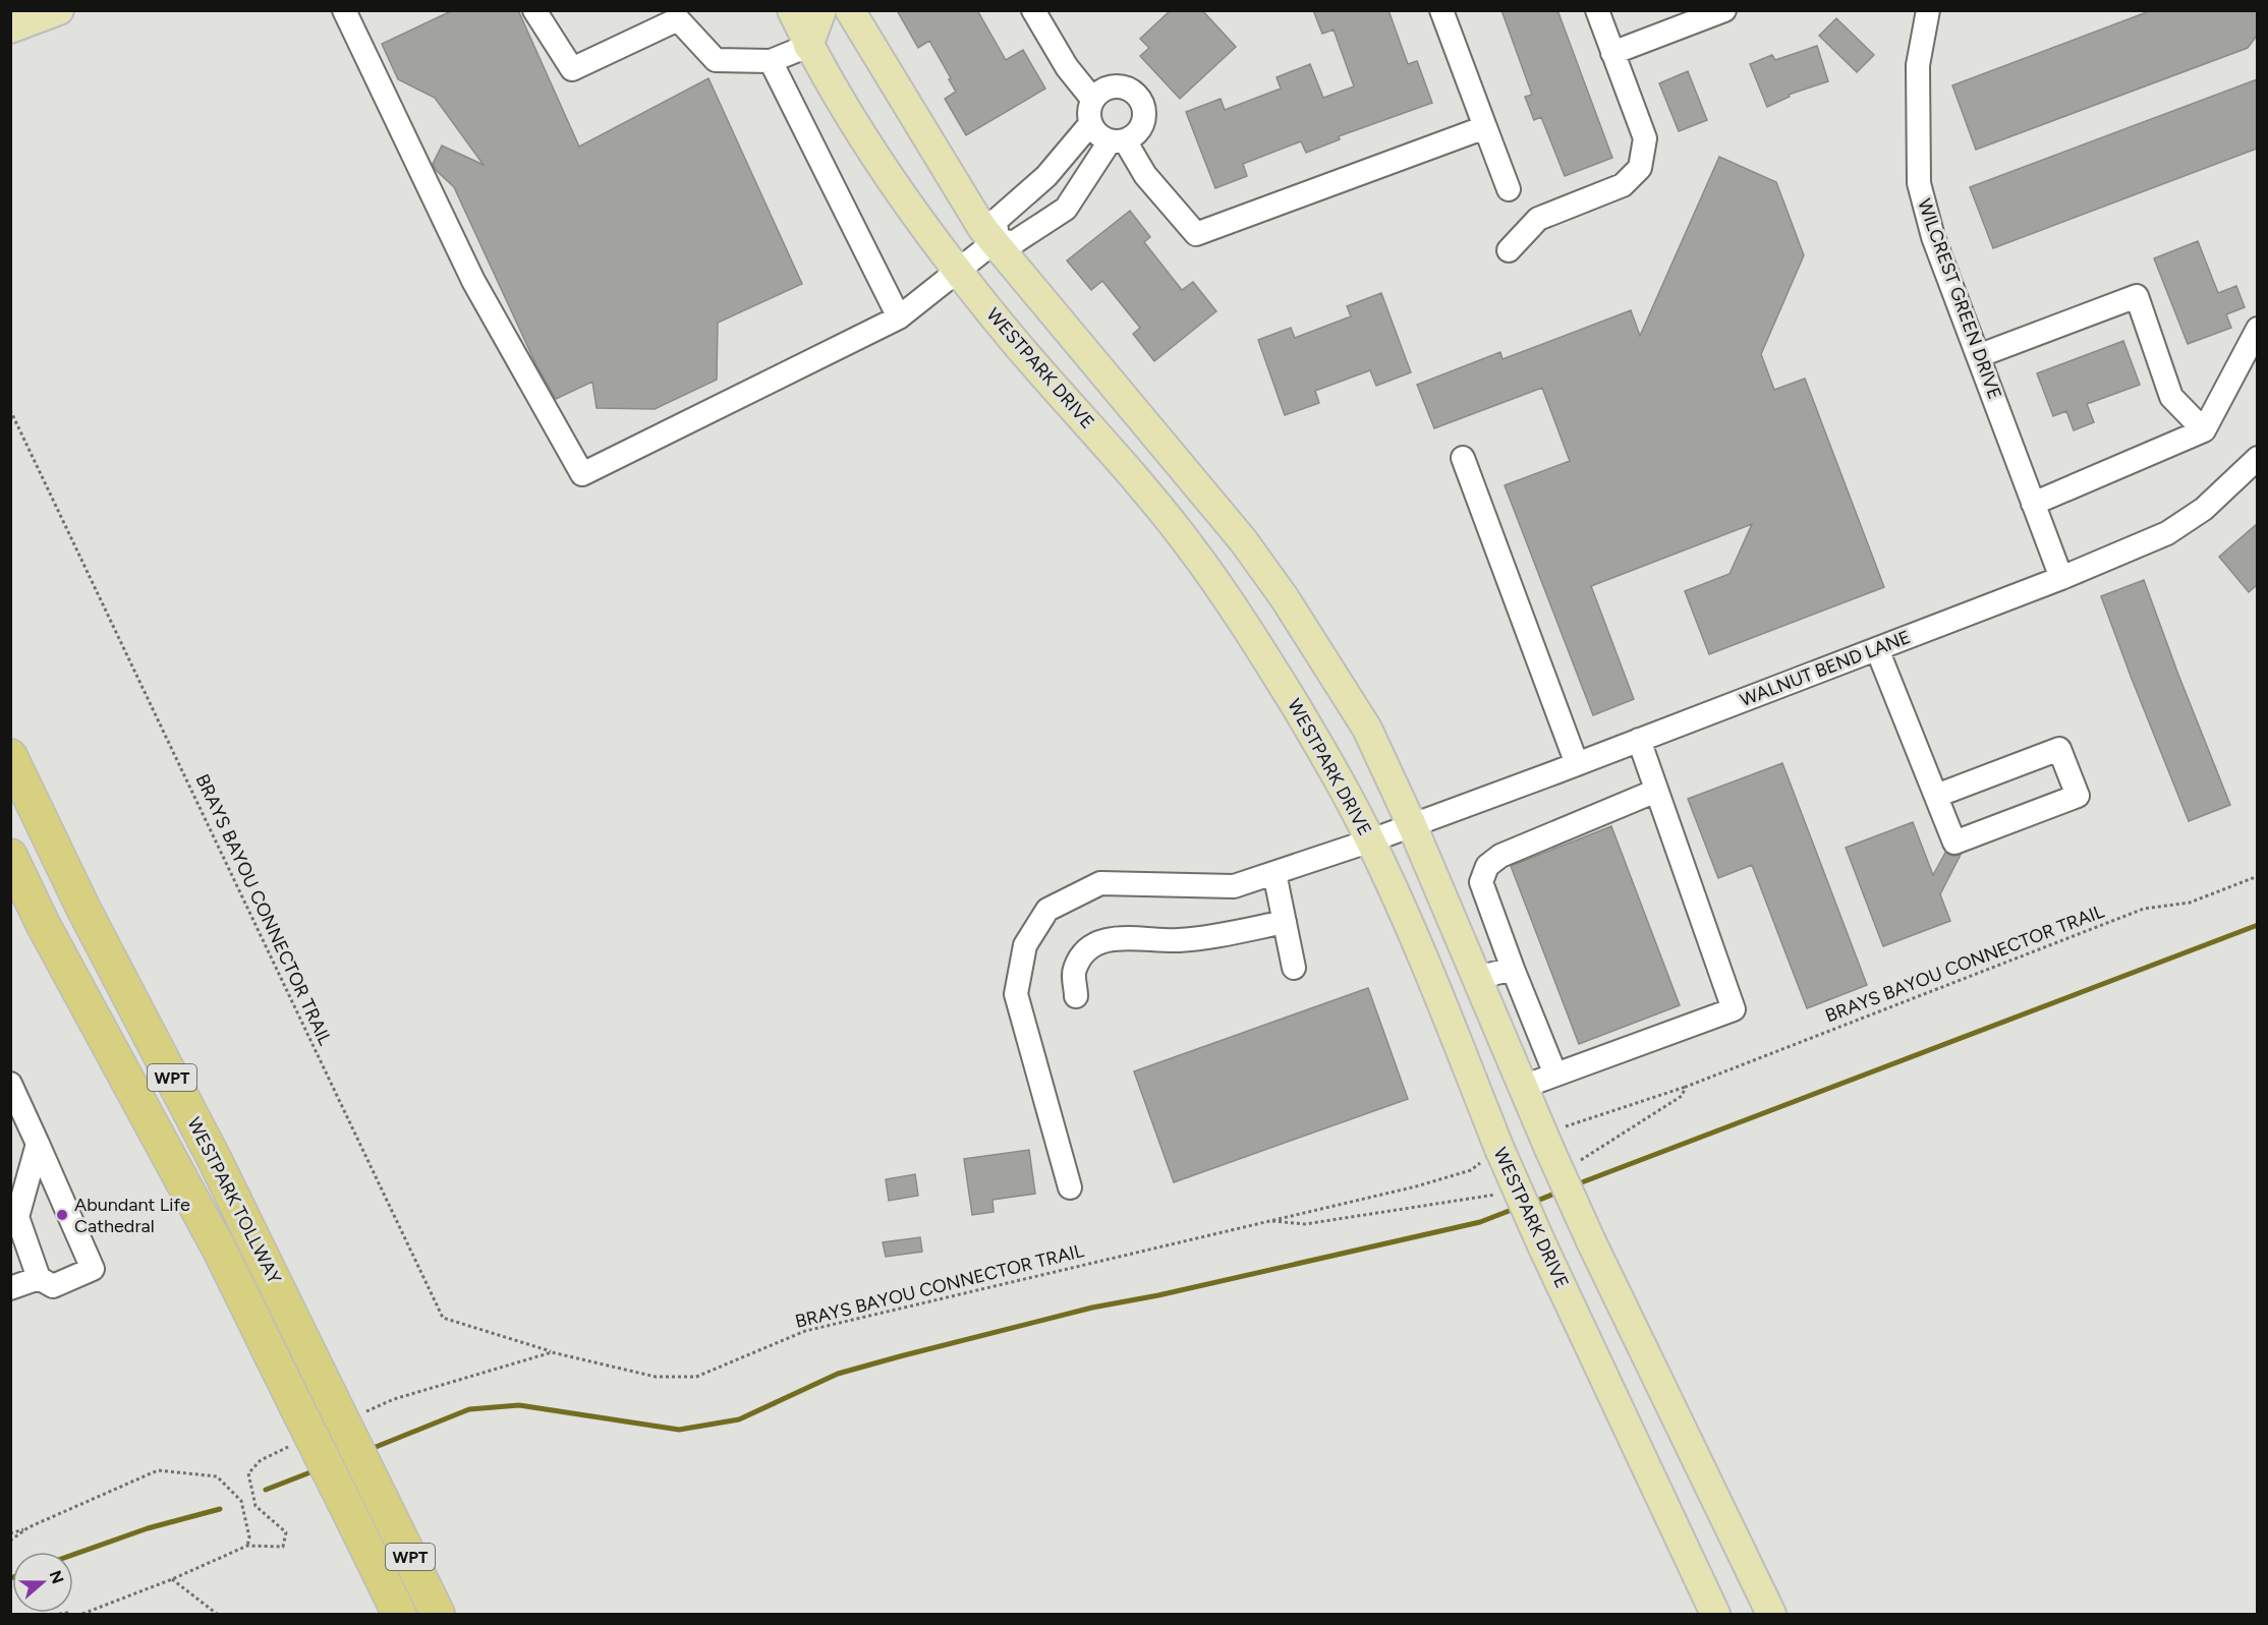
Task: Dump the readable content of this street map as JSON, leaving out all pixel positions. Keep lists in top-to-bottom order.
{
  "streets": {
    "highway": ["WPT", "WESTPARK TOLLWAY"],
    "main road": ["WESTPARK DRIVE"],
    "street": ["WILCREST GREEN DRIVE", "WALNUT BEND LANE"],
    "path": ["BRAYS BAYOU CONNECTOR TRAIL"]
  },
  "crossings": [
    ["WILCREST GREEN DRIVE", "WALNUT BEND LANE"],
    ["WESTPARK DRIVE", "WALNUT BEND LANE"],
    ["WESTPARK DRIVE", "BRAYS BAYOU CONNECTOR TRAIL"]
  ],
  "places": ["Abundant Life Cathedral"],
  "north": "right"
}
